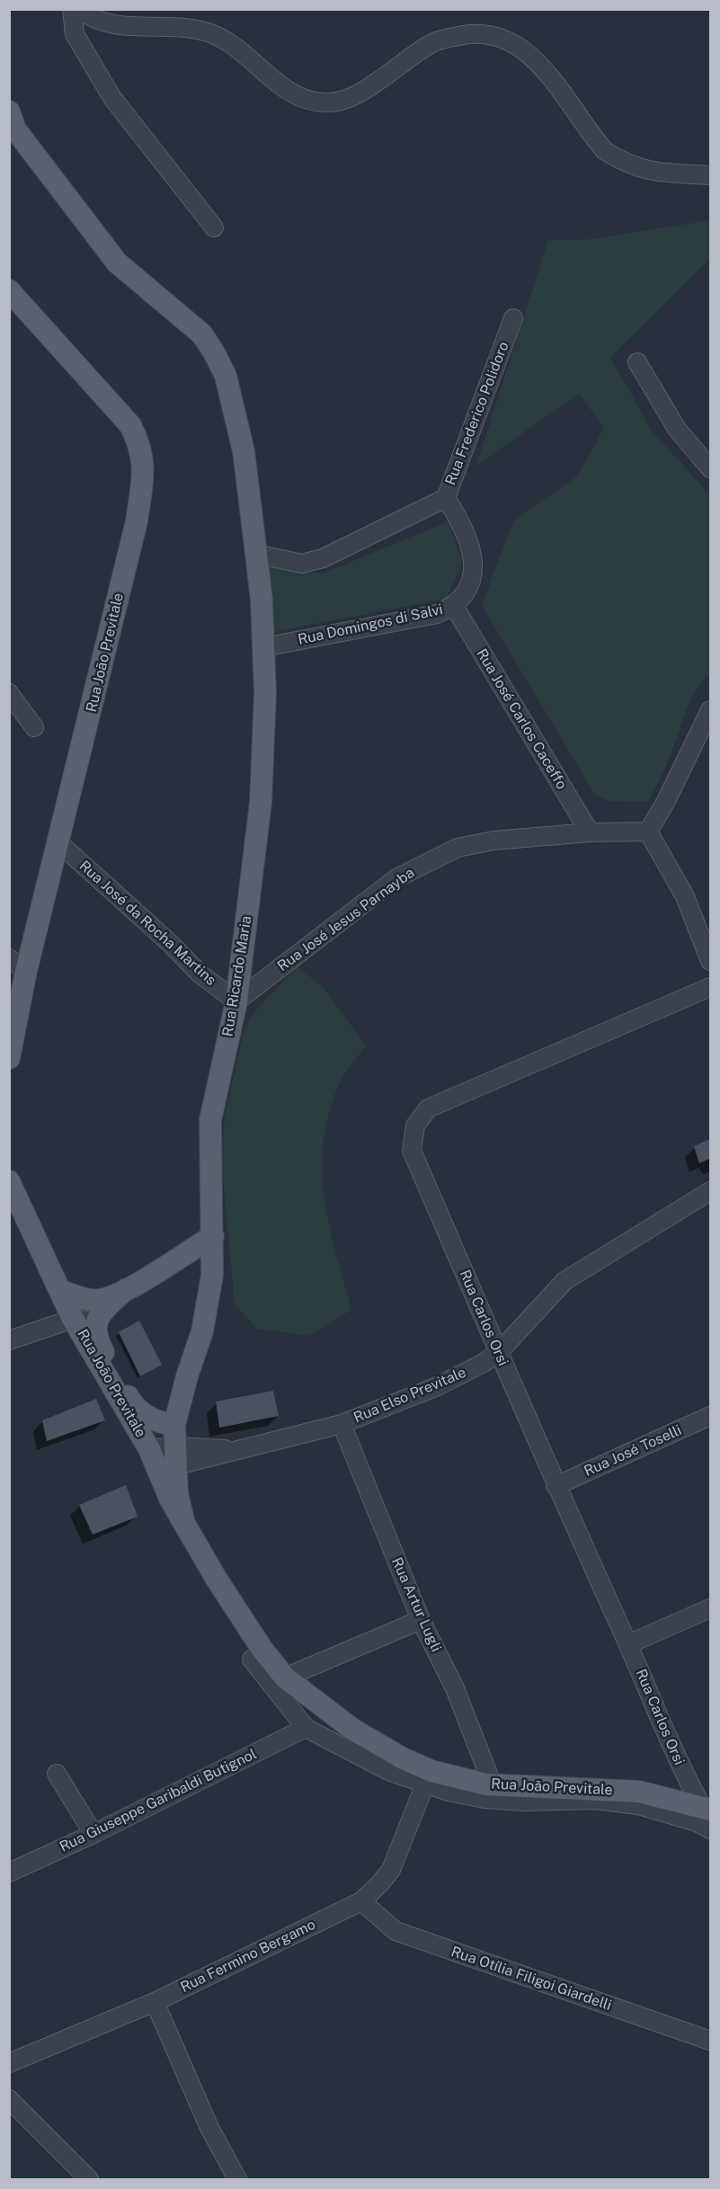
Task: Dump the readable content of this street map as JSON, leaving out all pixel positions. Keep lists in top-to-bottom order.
{
  "streets": {
    "main road": ["Rua João Previtale", "Rua Ricardo Maria"],
    "street": [
      "Rua Frederico Polidoro",
      "Rua Domingos di Salvi",
      "Rua José Carlos Caceffo",
      "Rua José Jesus Parnayba",
      "Rua José da Rocha Martins",
      "Rua Carlos Orsi",
      "Rua Elso Previtale",
      "Rua José Toselli",
      "Rua Artur Lugli",
      "Rua Giuseppe Garibaldi Butignol",
      "Rua Fermino Bergamo",
      "Rua Otília Filigoi Giardelli"
    ]
  },
  "crossings": [
    ["Rua Frederico Polidoro", "Rua Domingos di Salvi"],
    ["Rua Frederico Polidoro", "Rua Ricardo Maria"],
    ["Rua Domingos di Salvi", "Rua José Carlos Caceffo"],
    ["Rua Domingos di Salvi", "Rua Ricardo Maria"],
    ["Rua João Previtale", "Rua José da Rocha Martins"],
    ["Rua João Previtale", "Rua Ricardo Maria"],
    ["Rua João Previtale", "Rua Carlos Orsi"],
    ["Rua João Previtale", "Rua Elso Previtale"],
    ["Rua João Previtale", "Rua Artur Lugli"],
    ["Rua João Previtale", "Rua Giuseppe Garibaldi Butignol"],
    ["Rua João Previtale", "Rua Fermino Bergamo"],
    ["Rua José Carlos Caceffo", "Rua José Jesus Parnayba"],
    ["Rua José Jesus Parnayba", "Rua José da Rocha Martins"],
    ["Rua José Jesus Parnayba", "Rua Ricardo Maria"],
    ["Rua José da Rocha Martins", "Rua Ricardo Maria"],
    ["Rua Carlos Orsi", "Rua Elso Previtale"],
    ["Rua Carlos Orsi", "Rua José Toselli"],
    ["Rua Elso Previtale", "Rua Artur Lugli"],
    ["Rua Fermino Bergamo", "Rua Otília Filigoi Giardelli"]
  ]
}
